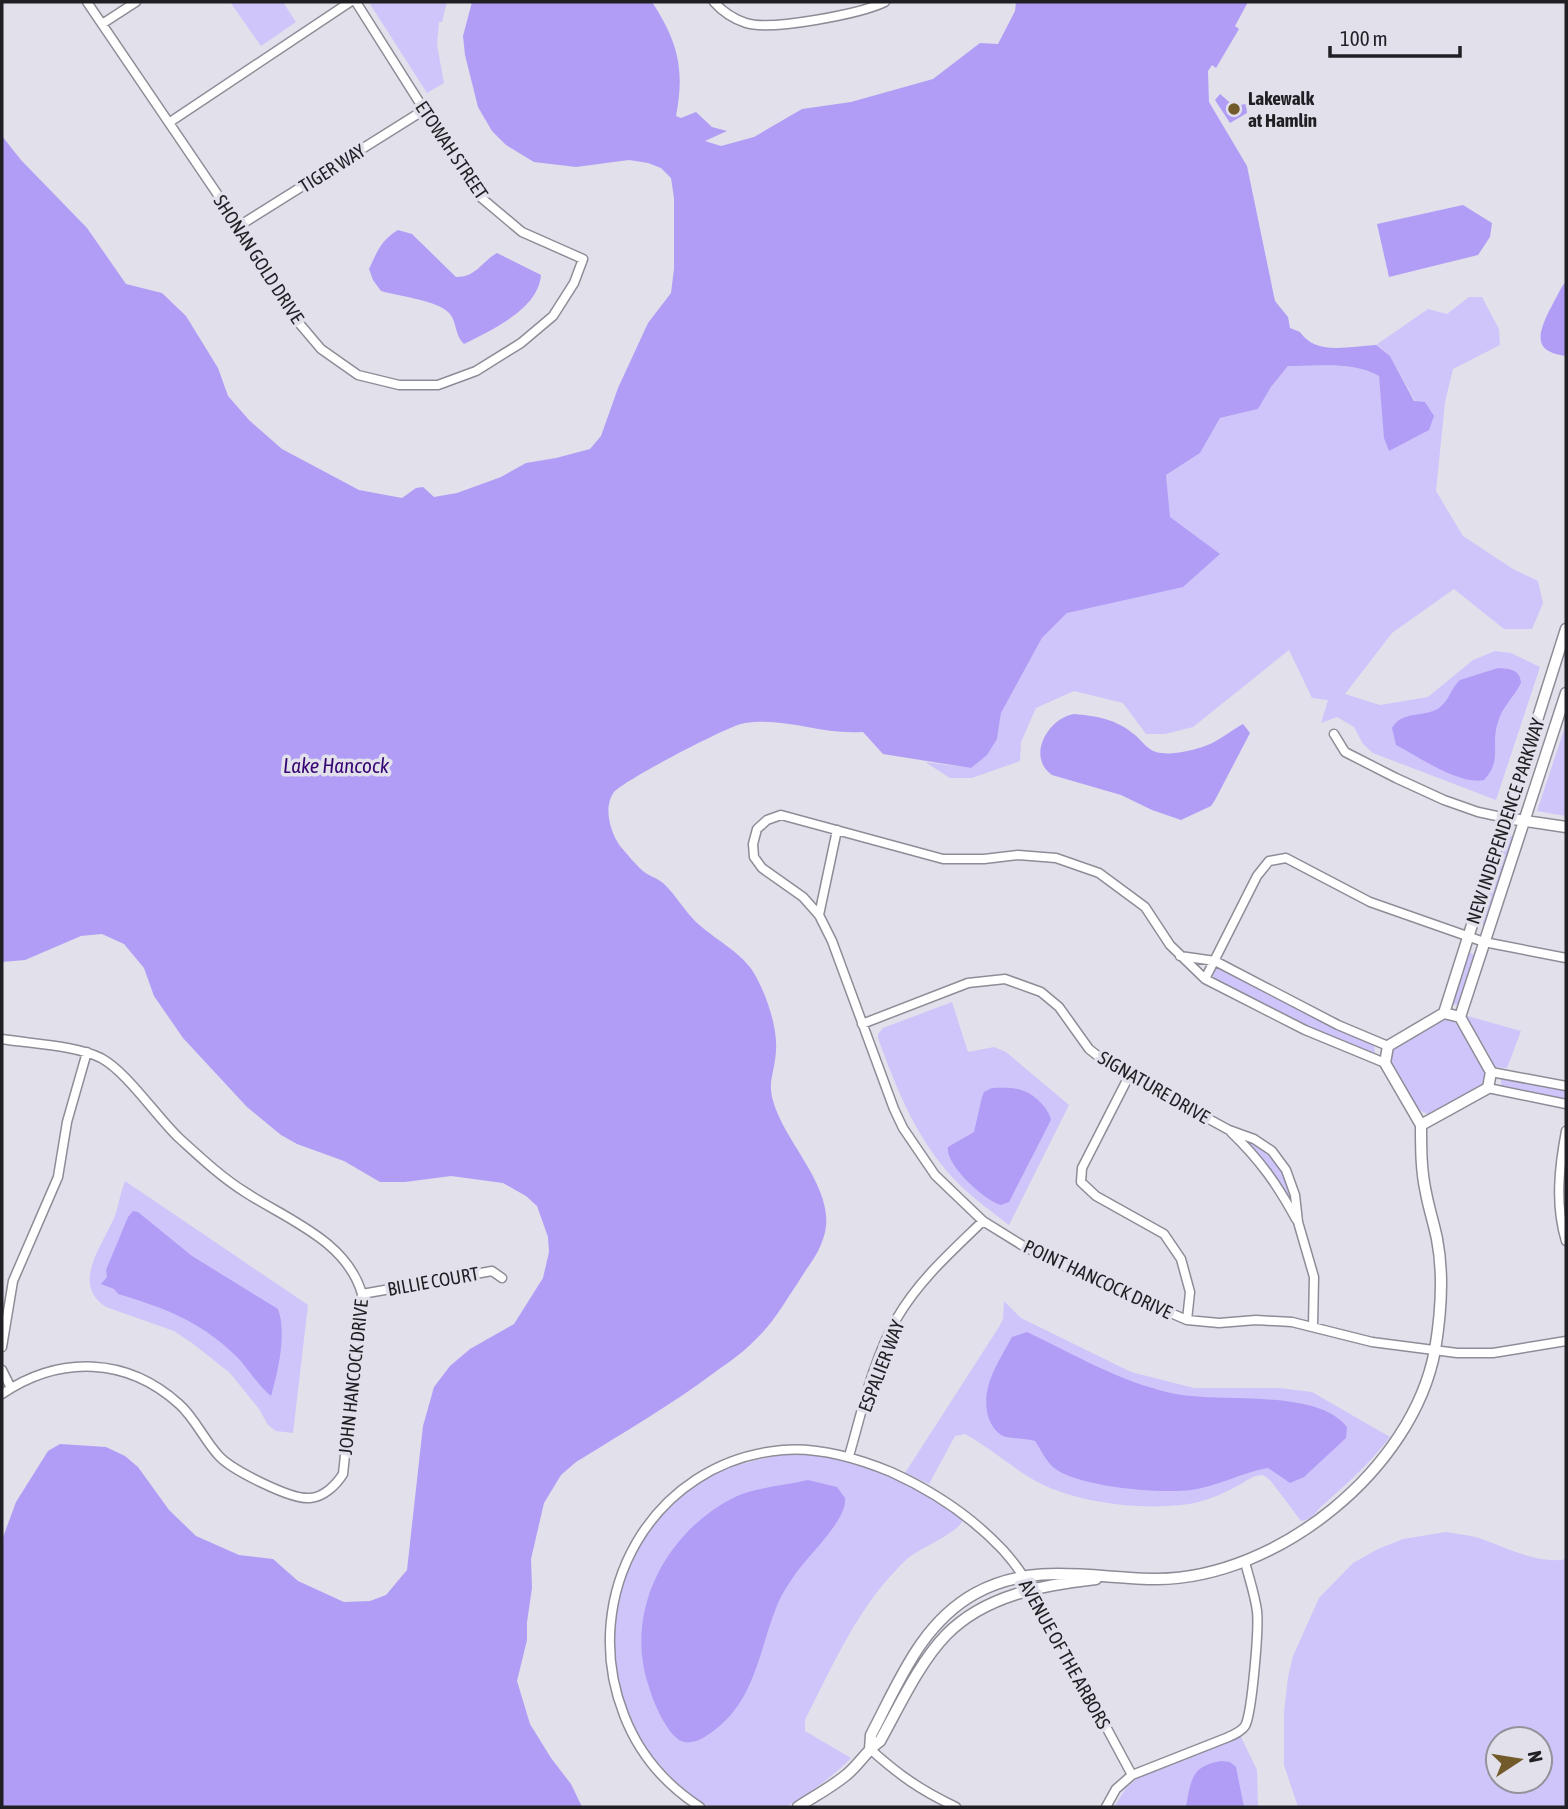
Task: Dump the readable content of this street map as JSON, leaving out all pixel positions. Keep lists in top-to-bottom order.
{
  "streets": {
    "street": [
      "ETOWAH STREET",
      "TIGER WAY",
      "SHONAN GOLD DRIVE",
      "NEW INDEPENDENCE PARKWAY",
      "SIGNATURE DRIVE",
      "POINT HANCOCK DRIVE",
      "BILLIE COURT",
      "ESPALIER WAY",
      "JOHN HANCOCK DRIVE",
      "AVENUE OF THE ARBORS"
    ]
  },
  "crossings": [
    ["ETOWAH STREET", "TIGER WAY"],
    ["ETOWAH STREET", "SHONAN GOLD DRIVE"],
    ["TIGER WAY", "SHONAN GOLD DRIVE"],
    ["NEW INDEPENDENCE PARKWAY", "POINT HANCOCK DRIVE"],
    ["SIGNATURE DRIVE", "POINT HANCOCK DRIVE"],
    ["POINT HANCOCK DRIVE", "ESPALIER WAY"],
    ["BILLIE COURT", "JOHN HANCOCK DRIVE"],
    ["ESPALIER WAY", "AVENUE OF THE ARBORS"]
  ],
  "water": ["Lake Hancock"],
  "places": ["Lakewalk at Hamlin"],
  "scale_bar": "100 m",
  "north": "right"
}
